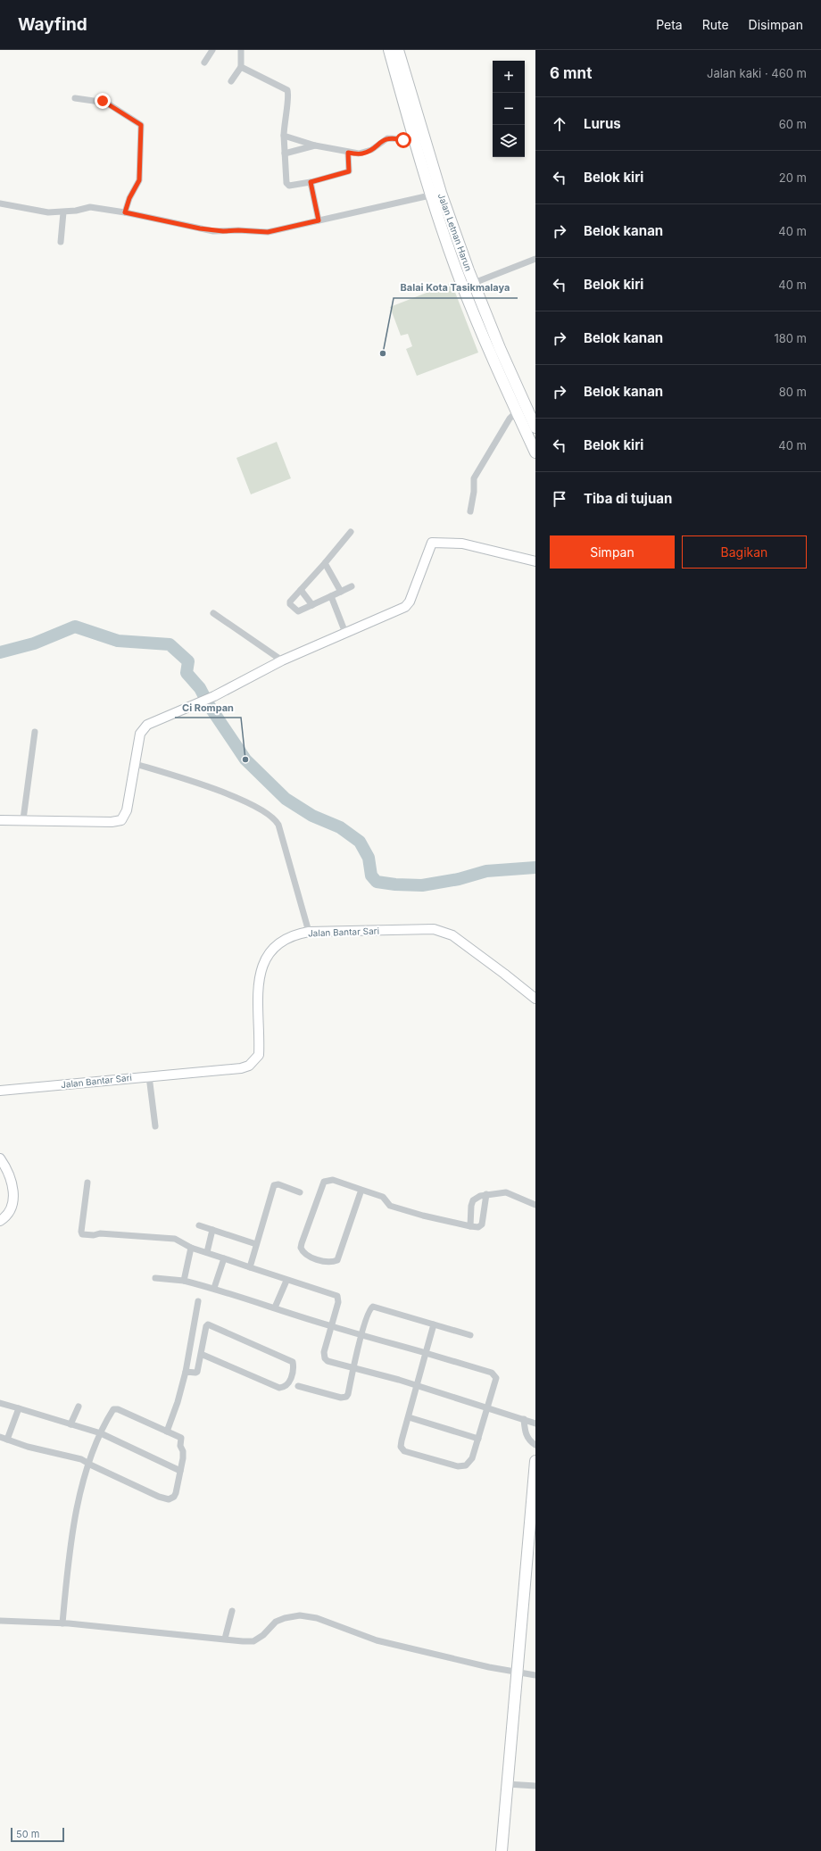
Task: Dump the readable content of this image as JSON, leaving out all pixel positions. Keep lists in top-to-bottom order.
{
  "streets": {
    "main road": ["Jalan Letnan Harun"],
    "street": ["Jalan Bantar Sari"]
  },
  "places": ["Balai Kota Tasikmalaya", "Ci Rompan"],
  "scale_bar": "50 m",
  "page": {
    "header": "Wayfind",
    "nav": ["Peta", "Rute", "Disimpan"],
    "heading": ["6 mnt", "Jalan kaki · 460 m"],
    "map_buttons": ["+", "−"],
    "list": [
      ["Lurus", "60 m"],
      ["Belok kiri", "20 m"],
      ["Belok kanan", "40 m"],
      ["Belok kiri", "40 m"],
      ["Belok kanan", "180 m"],
      ["Belok kanan", "80 m"],
      ["Belok kiri", "40 m"],
      "Tiba di tujuan"
    ],
    "buttons": ["Simpan", "Bagikan"],
    "scale": "50 m"
  }
}
